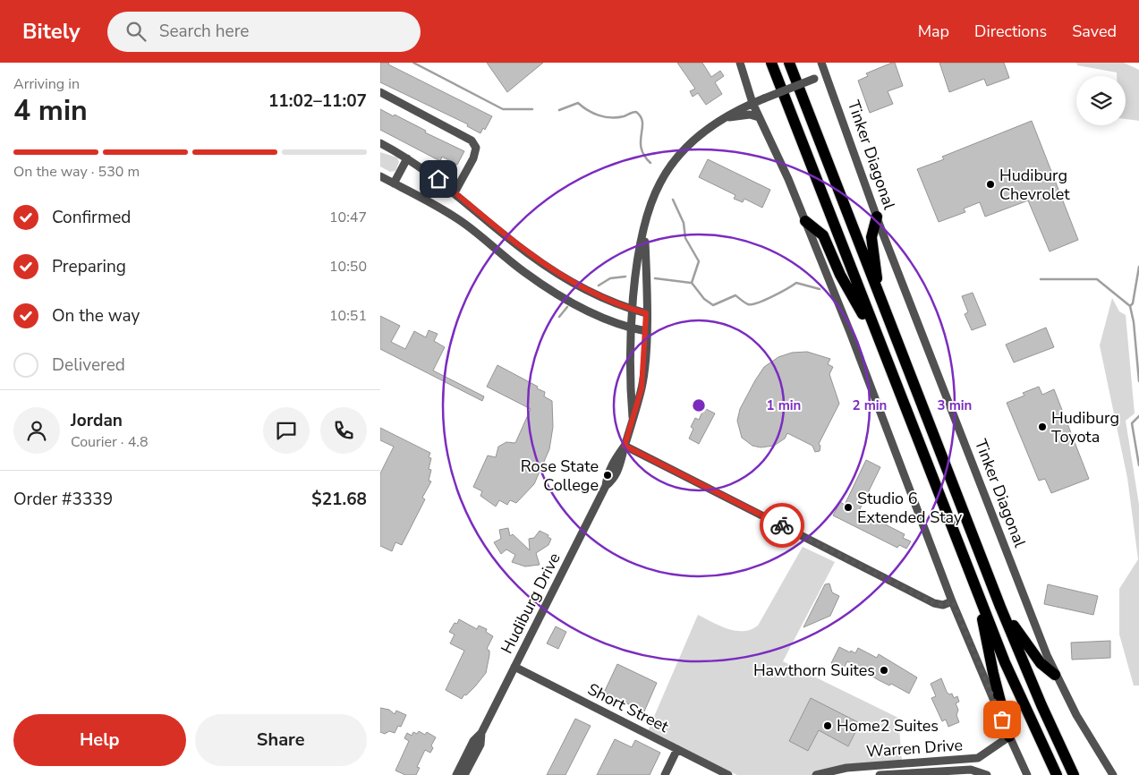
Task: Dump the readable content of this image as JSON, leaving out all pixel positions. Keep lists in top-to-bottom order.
{
  "streets": {
    "street": [
      "Tinker Diagonal",
      "Hudiburg Drive",
      "Short Street",
      "Warren Drive"
    ]
  },
  "crossings": [
    ["Tinker Diagonal", "Hudiburg Drive"],
    ["Hudiburg Drive", "Short Street"]
  ],
  "places": [
    "Hudiburg Chevrolet",
    "Hudiburg Toyota",
    "Rose State College",
    "Studio 6 Extended Stay",
    "Hawthorn Suites",
    "Home2 Suites"
  ],
  "page": {
    "header": "Bitely",
    "search": "Search here",
    "nav": ["Map", "Directions", "Saved"],
    "heading": ["4 min", "Arriving in", "11:02–11:07"],
    "panel": [
      "Jordan",
      "Courier · 4.8",
      "Order #3339",
      "$21.68"
    ],
    "bar": "On the way · 530 m",
    "list": [
      ["Confirmed", "10:47"],
      ["Preparing", "10:50"],
      ["On the way", "10:51"],
      "Delivered"
    ],
    "buttons": ["Help", "Share"]
  },
  "rings": ["1 min", "2 min", "3 min"]
}
